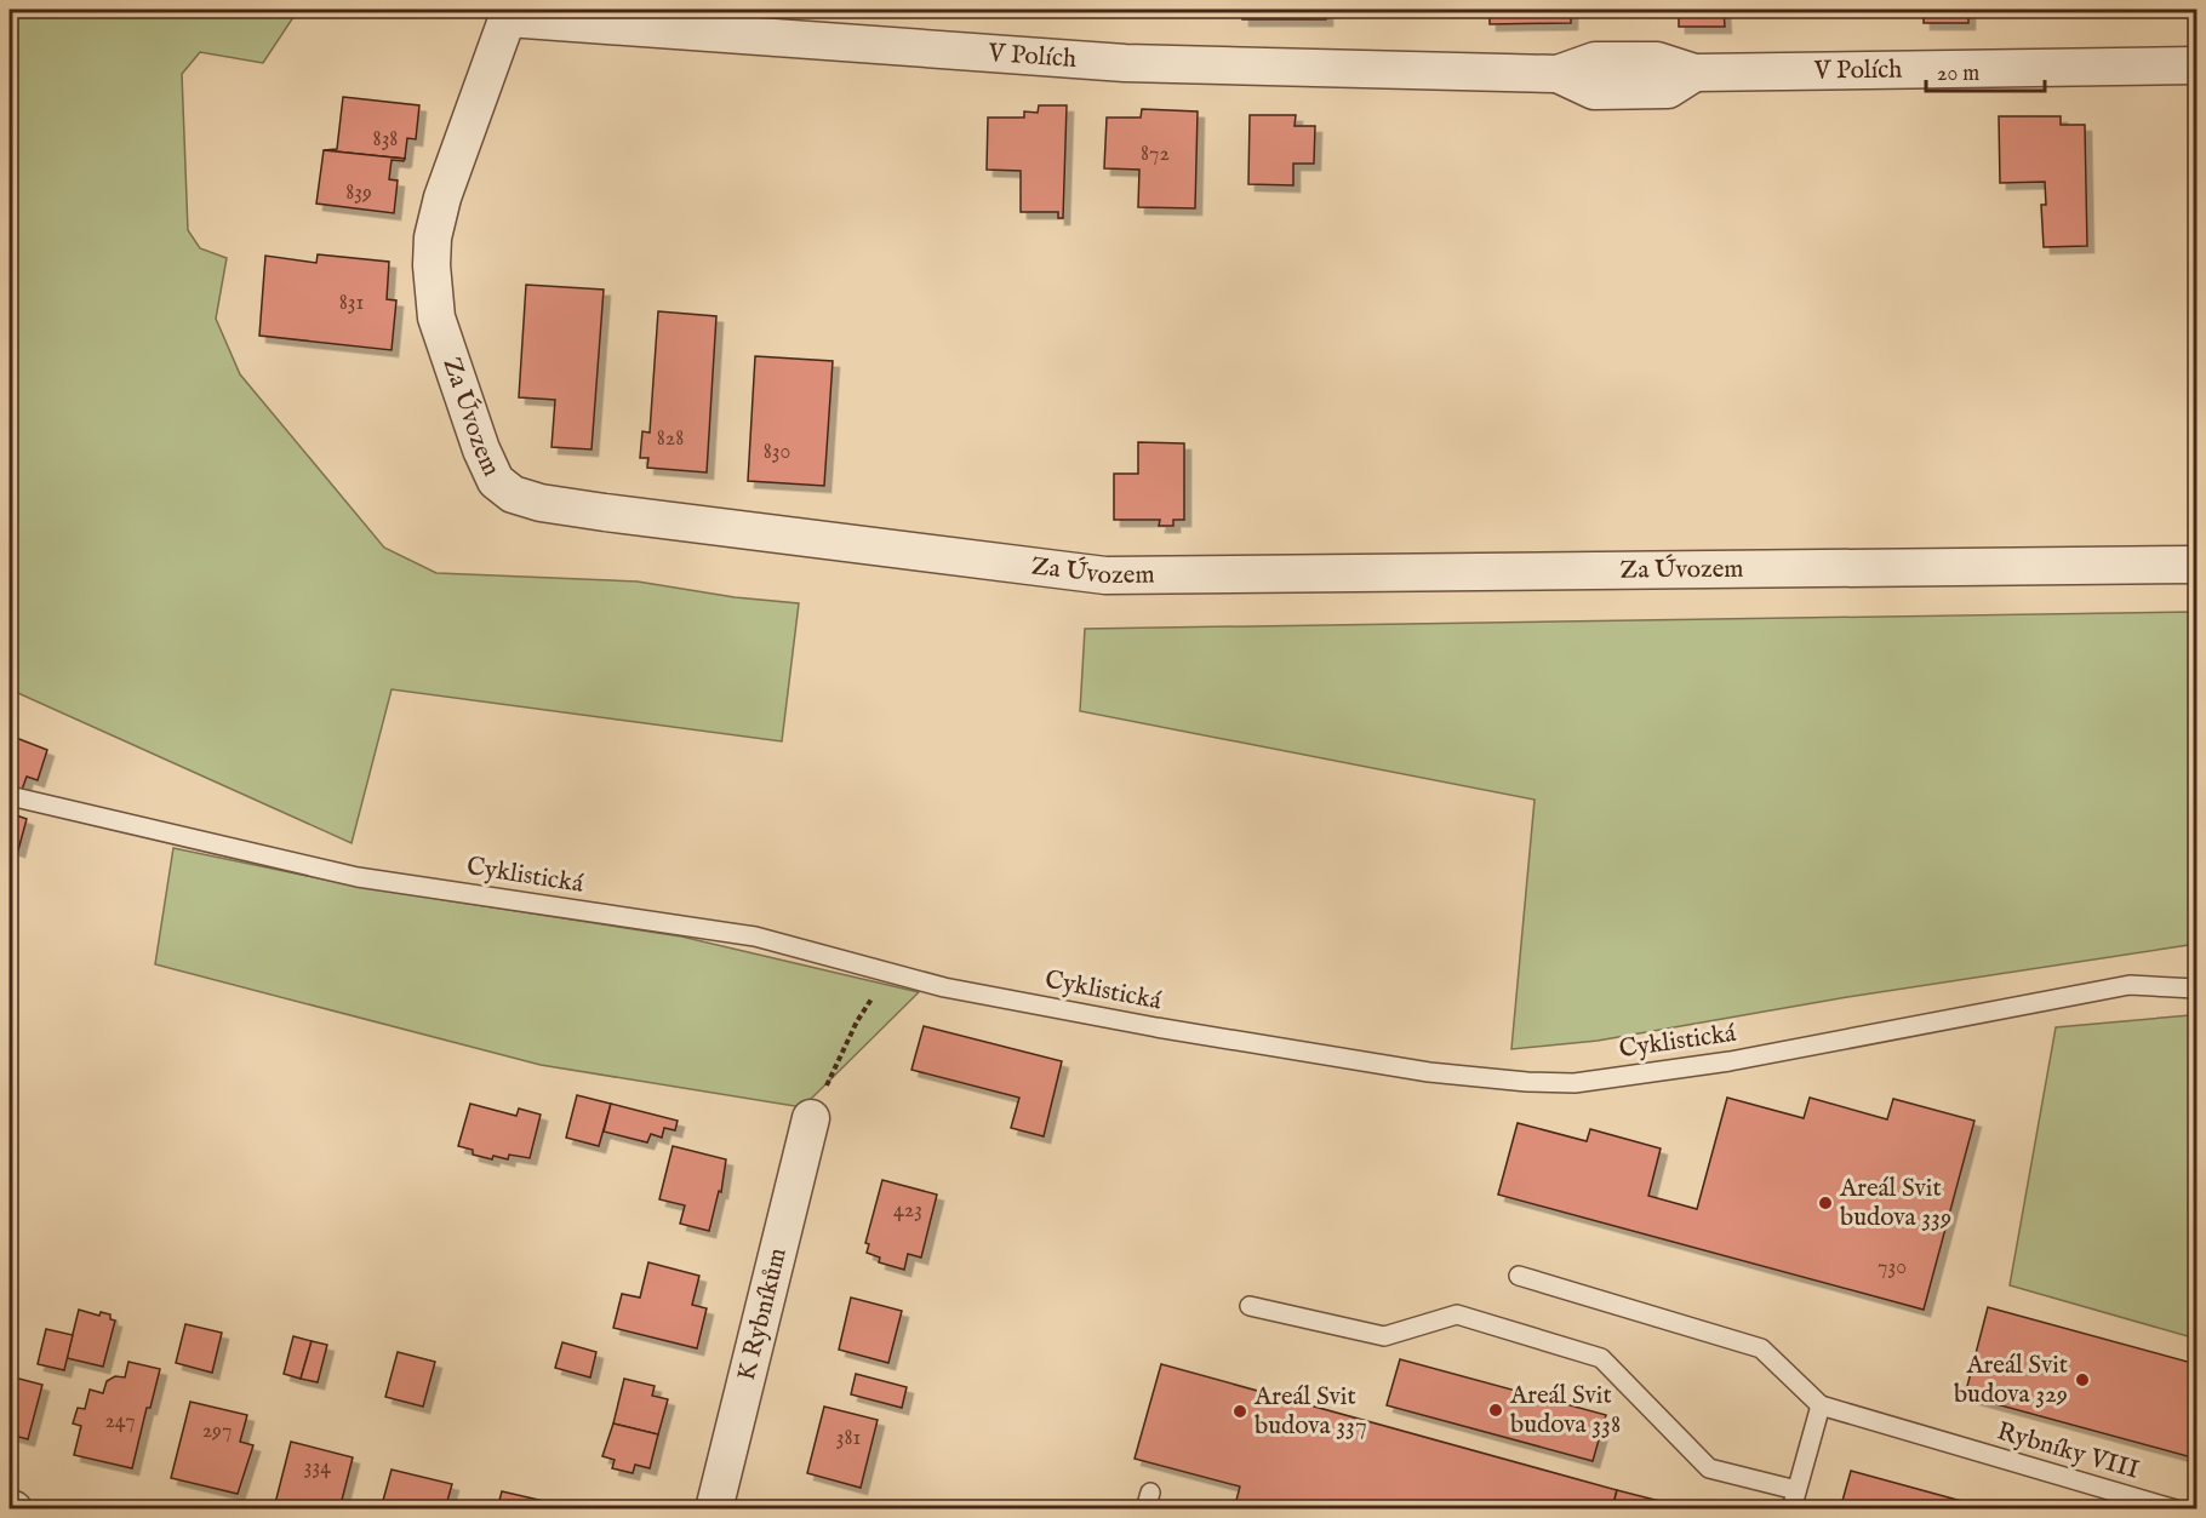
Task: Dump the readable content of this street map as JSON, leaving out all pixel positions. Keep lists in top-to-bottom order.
{
  "streets": {
    "street": ["V Polích", "Za Úvozem", "K Rybníkům"],
    "lane": ["Cyklistická", "Rybníky VIII"]
  },
  "crossings": [
    ["V Polích", "Za Úvozem"]
  ],
  "places": [
    "Areál Svit budova 339",
    "Areál Svit budova 329",
    "Areál Svit budova 338",
    "Areál Svit budova 337"
  ],
  "house_numbers": [
    "838",
    "872",
    "839",
    "831",
    "828",
    "830",
    "423",
    "730",
    "247",
    "297",
    "381",
    "334"
  ],
  "scale_bar": "20 m"
}
